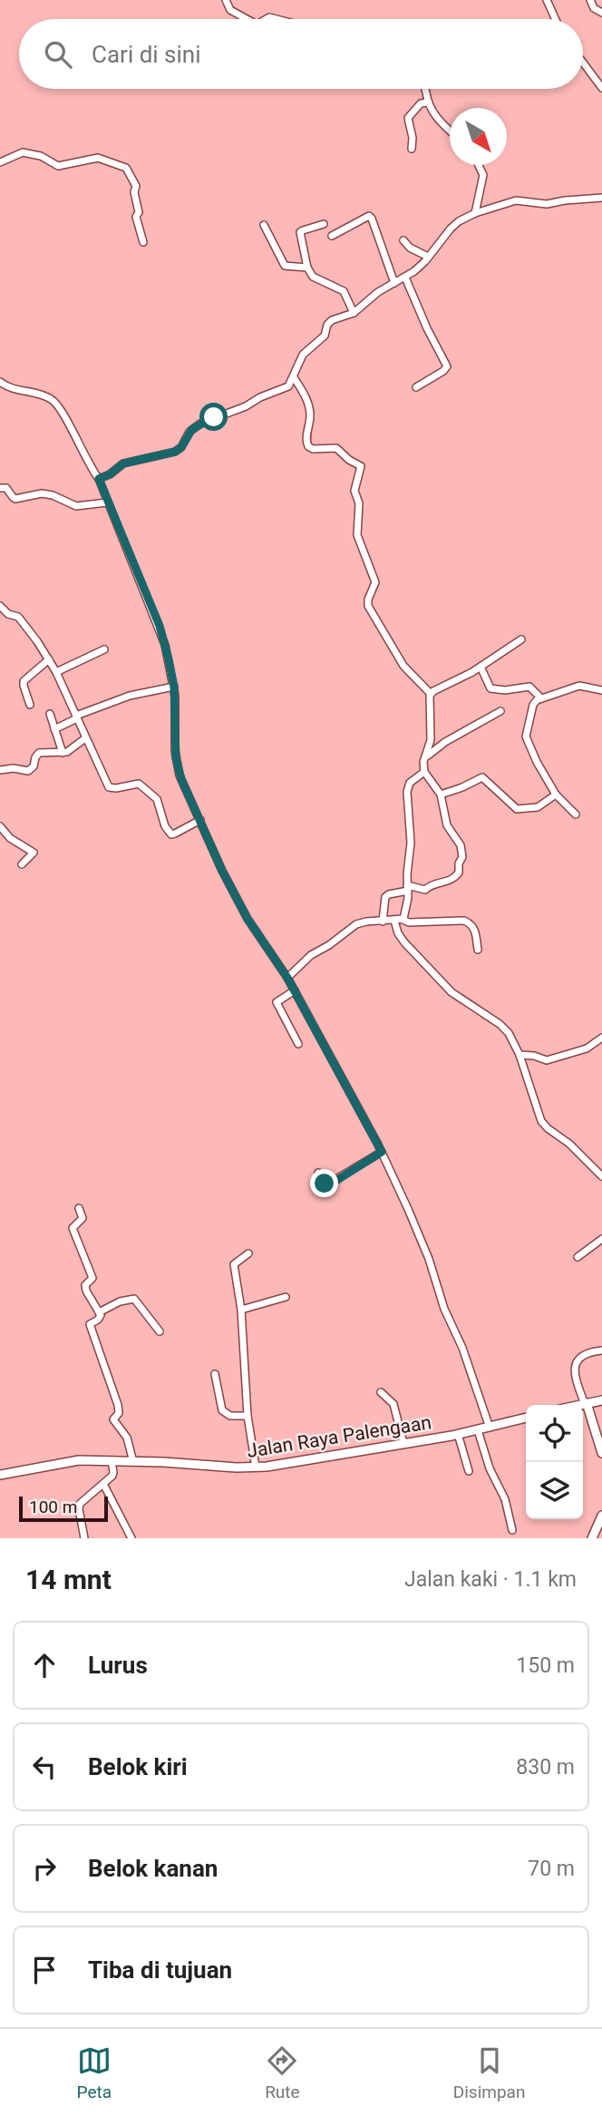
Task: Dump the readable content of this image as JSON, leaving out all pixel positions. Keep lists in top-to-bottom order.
{
  "streets": {
    "street": ["Jalan Raya Palengaan"]
  },
  "scale_bar": "100 m",
  "north": "bottom right",
  "page": {
    "search": "Cari di sini",
    "scale": "100 m",
    "heading": ["14 mnt", "Jalan kaki · 1.1 km"],
    "list": [
      ["Lurus", "150 m"],
      ["Belok kiri", "830 m"],
      ["Belok kanan", "70 m"],
      "Tiba di tujuan"
    ],
    "nav": ["Peta", "Rute", "Disimpan"]
  }
}
